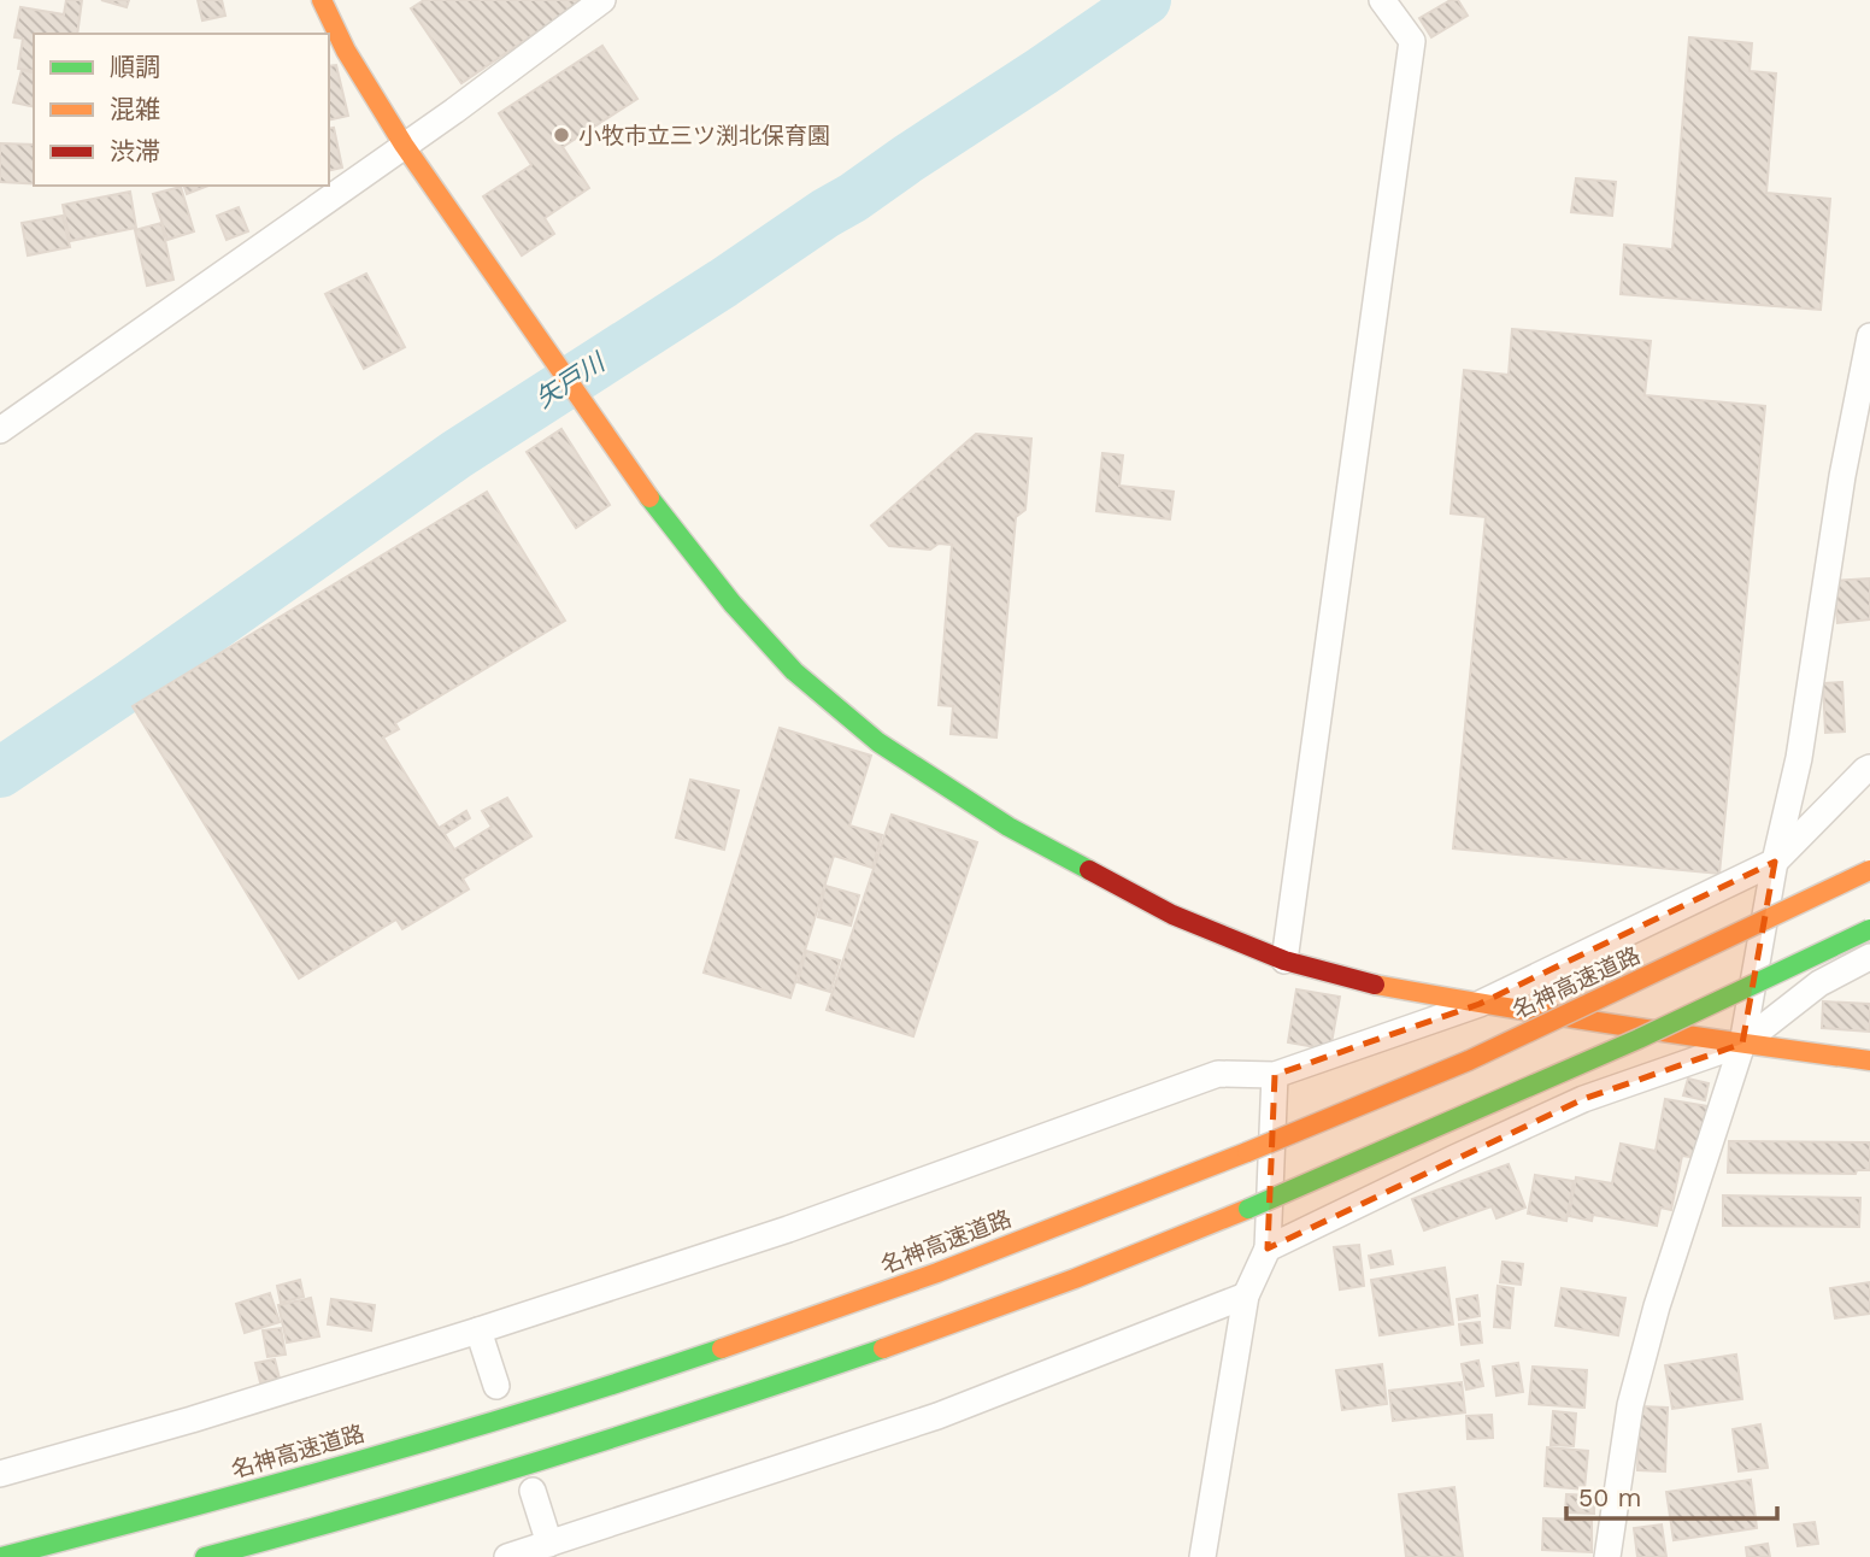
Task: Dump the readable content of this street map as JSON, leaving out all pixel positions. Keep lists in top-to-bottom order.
{
  "streets": {
    "main road": ["名神高速道路"]
  },
  "water": ["矢戸川"],
  "places": ["小牧市立三ツ渕北保育園"],
  "legend": ["順調", "混雑", "渋滞"],
  "scale_bar": "50 m"
}
